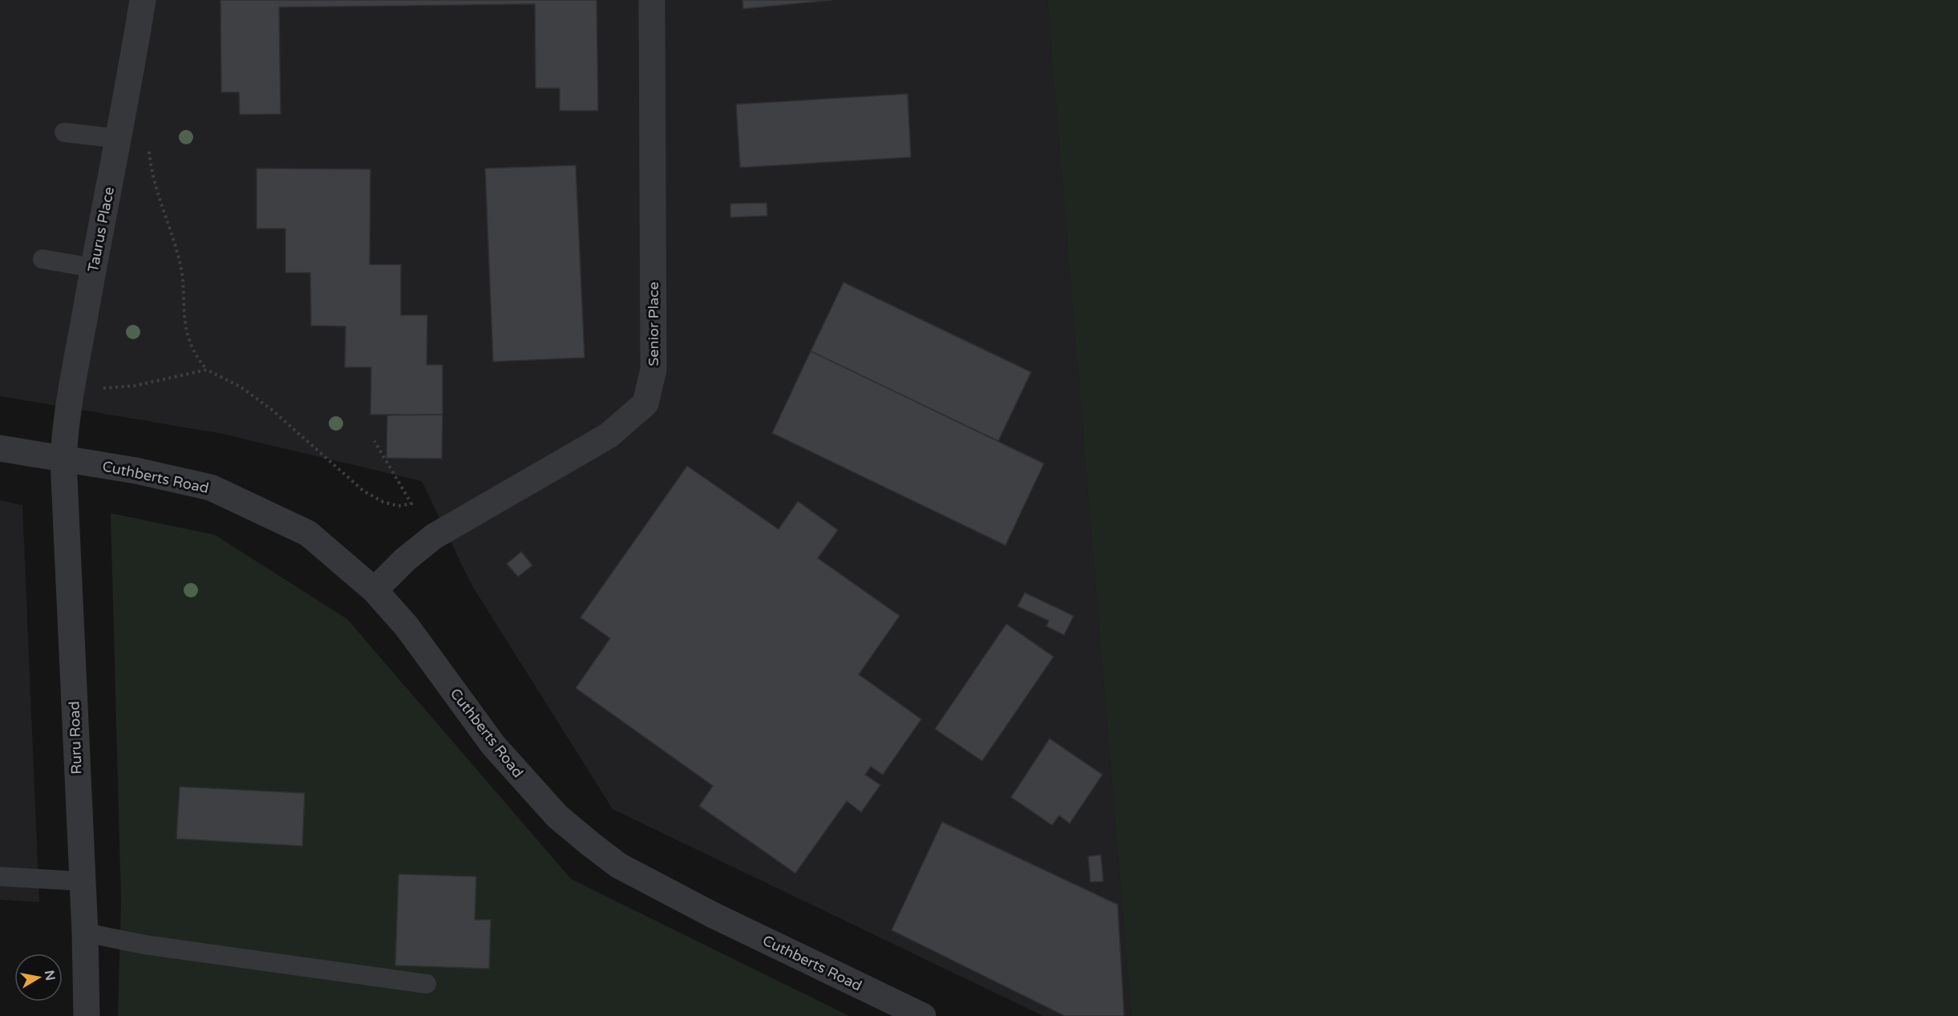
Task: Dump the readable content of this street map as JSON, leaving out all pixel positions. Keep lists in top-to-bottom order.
{
  "streets": {
    "street": [
      "Taurus Place",
      "Senior Place",
      "Cuthberts Road",
      "Ruru Road"
    ]
  },
  "crossings": [
    ["Taurus Place", "Cuthberts Road"],
    ["Taurus Place", "Ruru Road"],
    ["Senior Place", "Cuthberts Road"],
    ["Cuthberts Road", "Ruru Road"]
  ],
  "north": "right"
}
